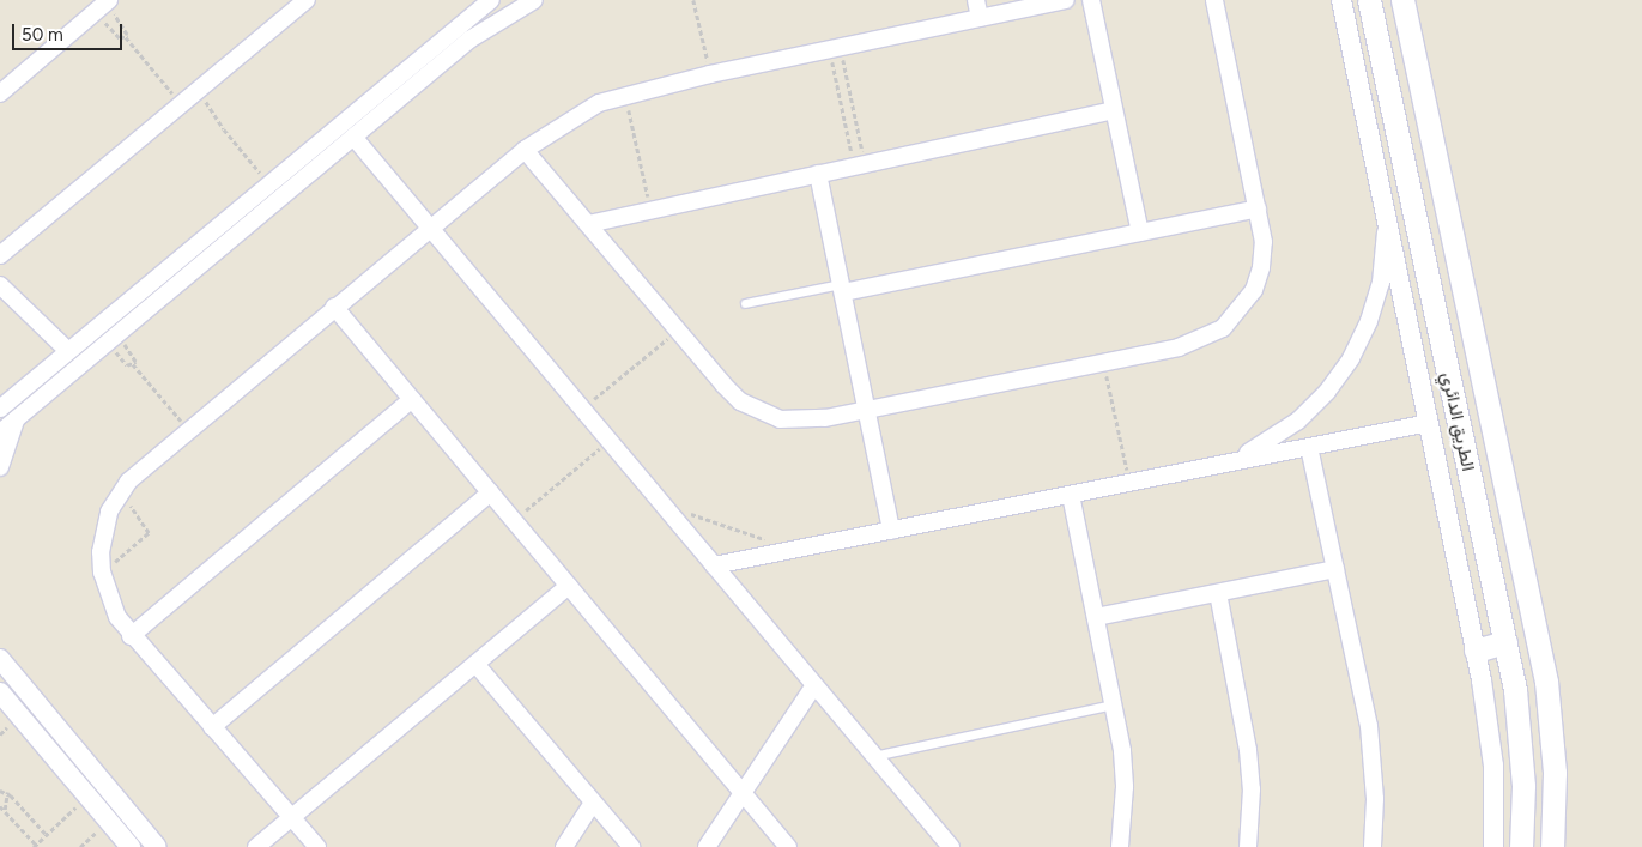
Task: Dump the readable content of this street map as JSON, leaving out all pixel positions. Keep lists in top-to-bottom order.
{
  "streets": {
    "main road": ["الطريق الدائري"]
  },
  "scale_bar": "50 m"
}
